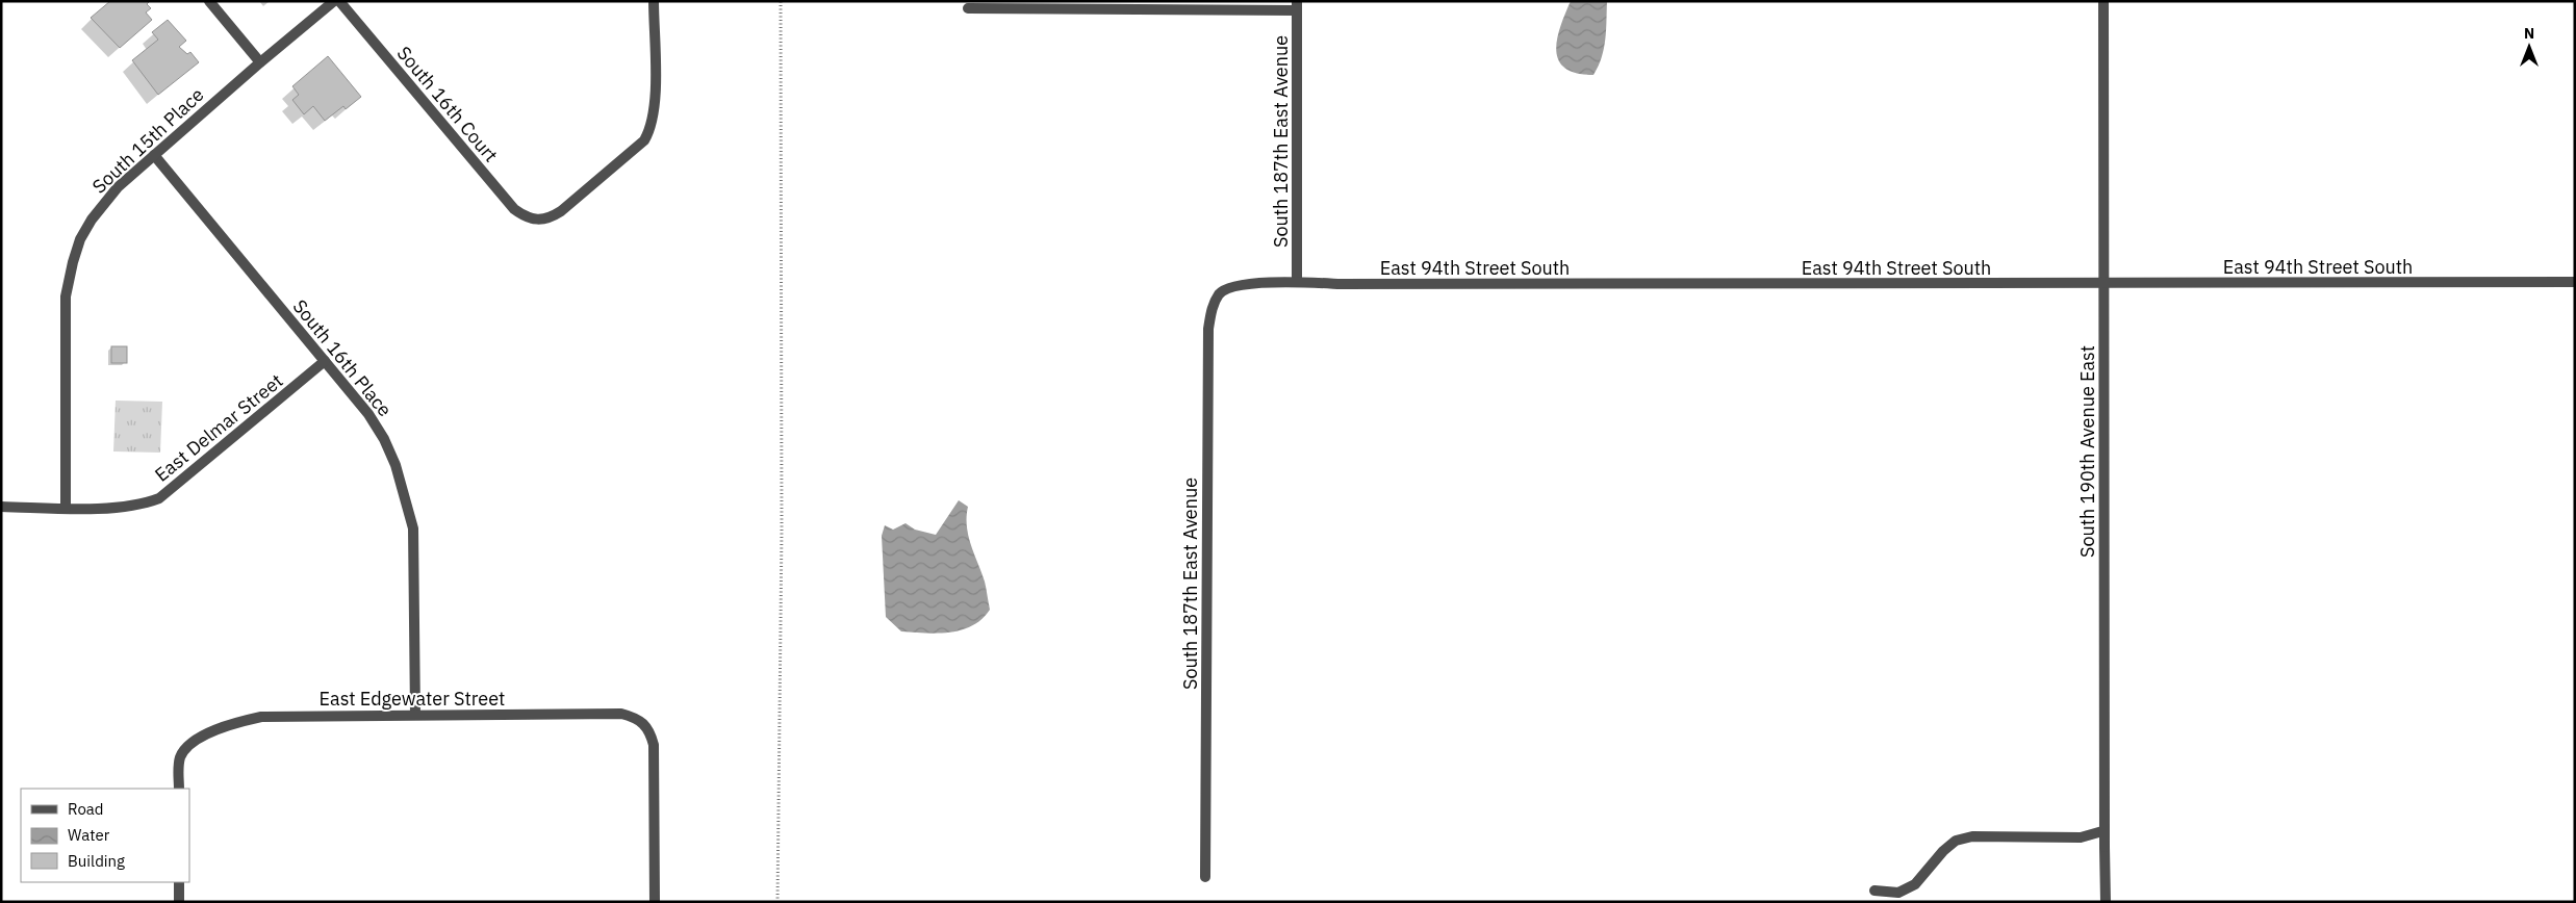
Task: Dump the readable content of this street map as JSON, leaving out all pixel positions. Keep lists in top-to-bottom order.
{
  "streets": {
    "street": [
      "South 16th Court",
      "South 15th Place",
      "South 187th East Avenue",
      "East 94th Street South",
      "South 16th Place",
      "East Delmar Street",
      "South 190th Avenue East",
      "East Edgewater Street"
    ]
  },
  "crossings": [
    ["South 15th Place", "South 16th Place"],
    ["South 15th Place", "East Delmar Street"],
    ["South 187th East Avenue", "East 94th Street South"],
    ["East 94th Street South", "South 190th Avenue East"],
    ["South 16th Place", "East Delmar Street"],
    ["South 16th Place", "East Edgewater Street"]
  ],
  "legend": ["Road", "Water", "Building"],
  "north": "top"
}
